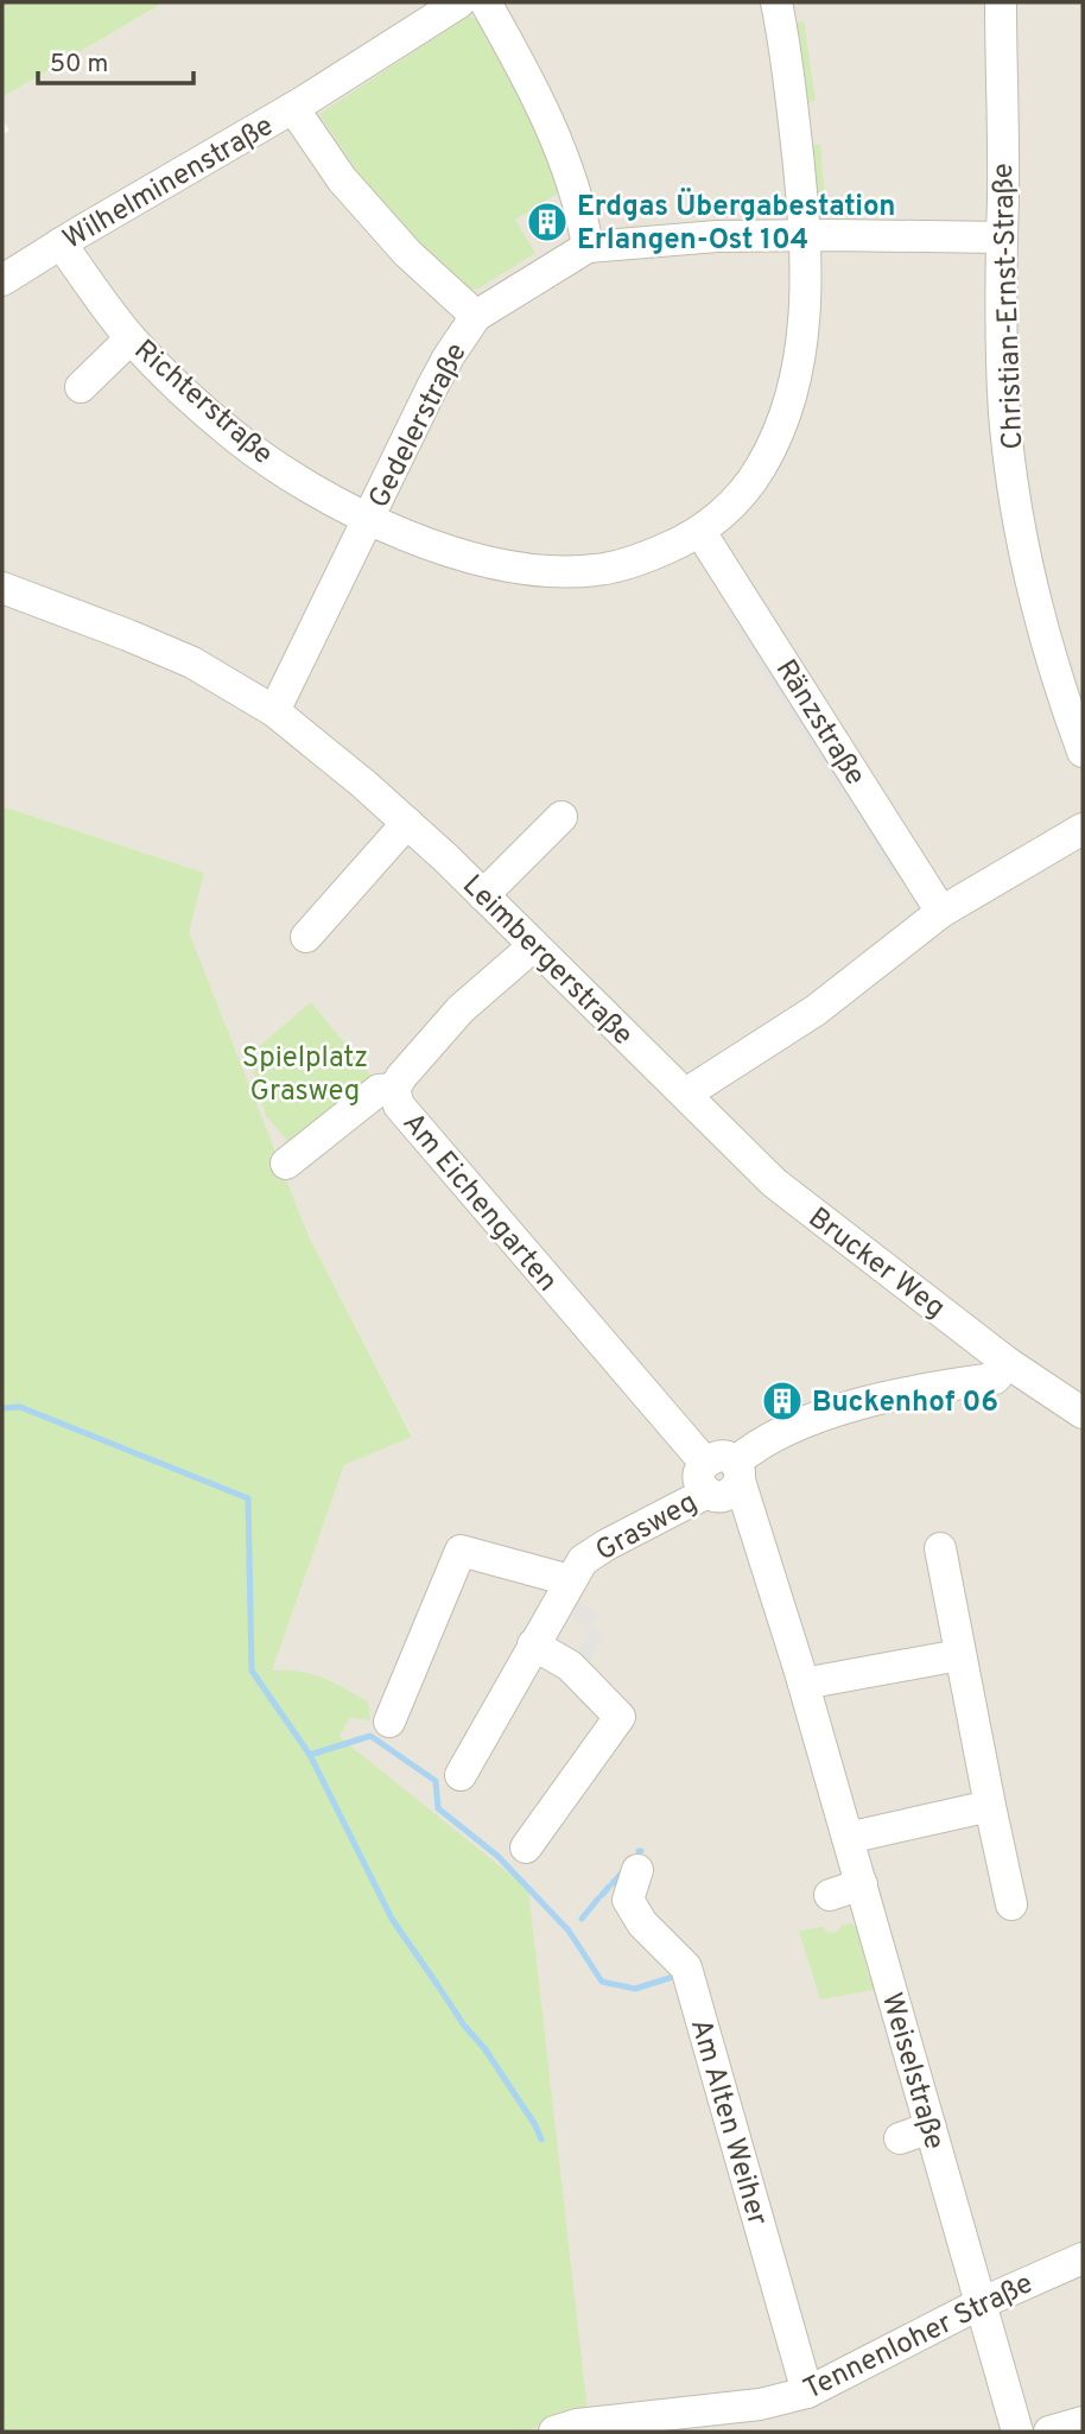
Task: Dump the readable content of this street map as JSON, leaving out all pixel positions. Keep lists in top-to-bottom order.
{
  "streets": {
    "street": [
      "Wilhelminenstraße",
      "Christian-Ernst-Straße",
      "Richterstraße",
      "Gedelerstraße",
      "Ränzstraße",
      "Leimbergerstraße",
      "Am Eichengarten",
      "Brucker Weg",
      "Grasweg",
      "Weiselstraße",
      "Am Alten Weiher",
      "Tennenloher Straße"
    ]
  },
  "crossings": [
    ["Wilhelminenstraße", "Richterstraße"],
    ["Christian-Ernst-Straße", "Gedelerstraße"],
    ["Richterstraße", "Gedelerstraße"],
    ["Richterstraße", "Ränzstraße"],
    ["Gedelerstraße", "Leimbergerstraße"],
    ["Leimbergerstraße", "Am Eichengarten"],
    ["Leimbergerstraße", "Brucker Weg"],
    ["Am Eichengarten", "Grasweg"],
    ["Am Eichengarten", "Weiselstraße"],
    ["Brucker Weg", "Grasweg"],
    ["Grasweg", "Weiselstraße"],
    ["Weiselstraße", "Tennenloher Straße"],
    ["Am Alten Weiher", "Tennenloher Straße"]
  ],
  "parks": ["Spielplatz Grasweg"],
  "places": {
    "building": ["Erdgas Übergabestation Erlangen-Ost 104", "Buckenhof 06"]
  },
  "scale_bar": "50 m"
}
